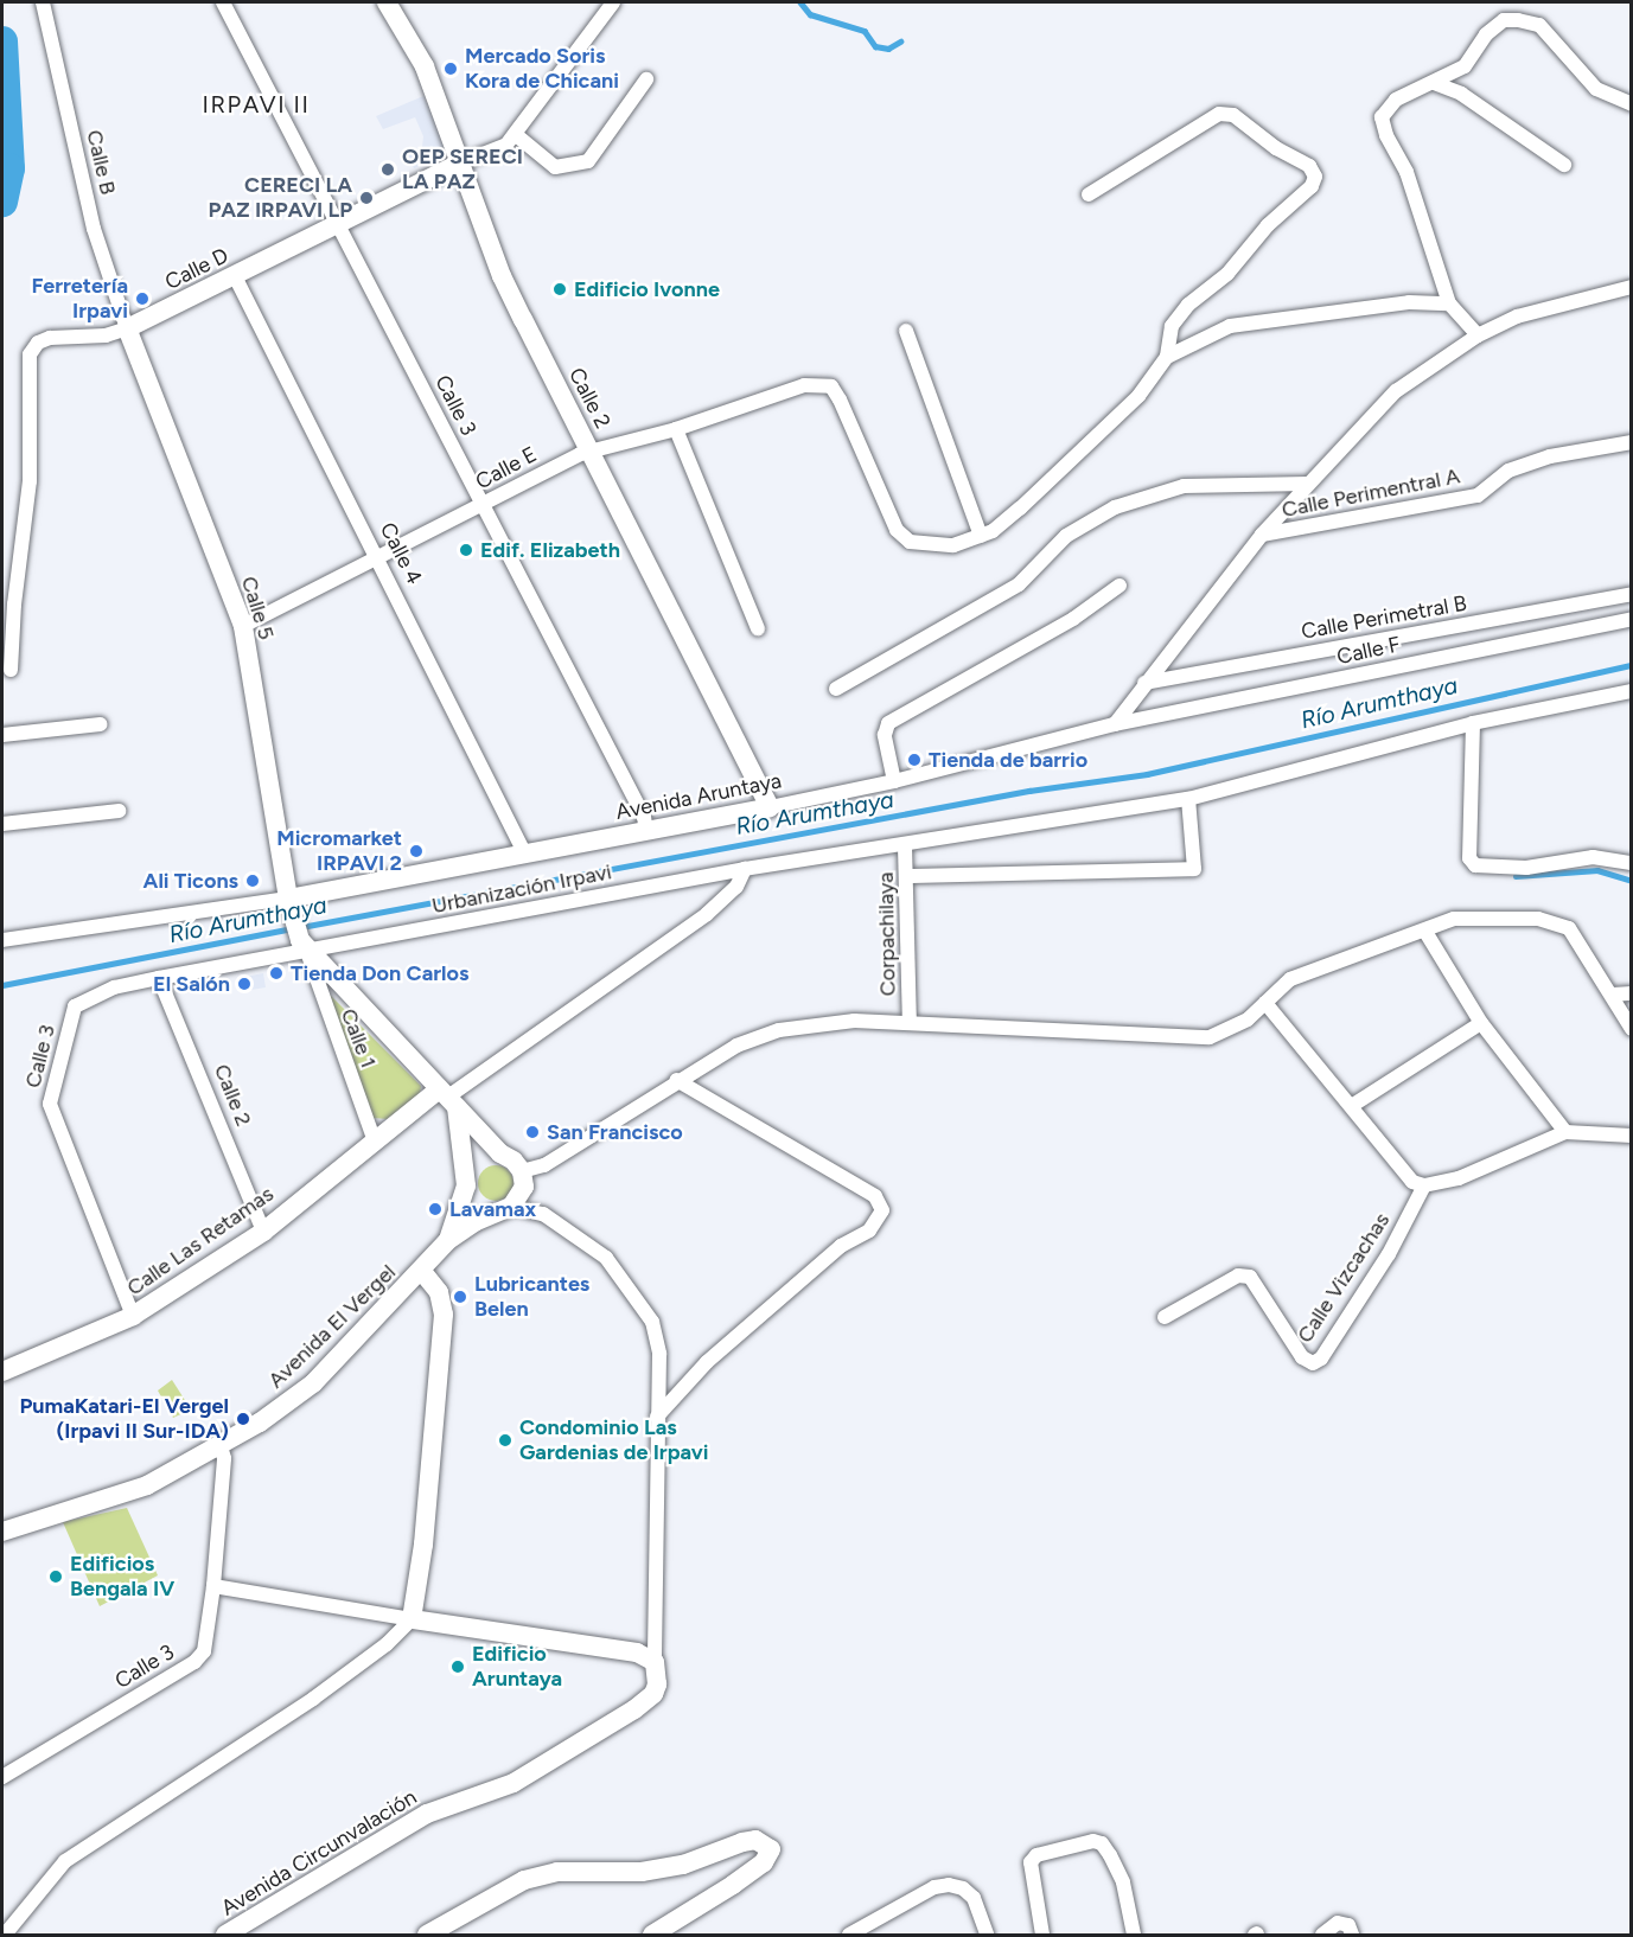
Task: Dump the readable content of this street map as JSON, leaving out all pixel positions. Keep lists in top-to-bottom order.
{
  "streets": {
    "main road": [
      "Calle D",
      "Calle 2",
      "Calle 5",
      "Avenida Aruntaya",
      "Calle Las Retamas",
      "Avenida El Vergel",
      "Avenida Circunvalación"
    ],
    "street": [
      "Calle B",
      "Calle 3",
      "Calle E",
      "Calle Perimentral A",
      "Calle 4",
      "Calle Perimetral B",
      "Calle F",
      "Urbanización Irpavi",
      "Corpachilaya",
      "Calle 1",
      "Calle Vizcachas"
    ]
  },
  "crossings": [
    ["Calle B", "Calle D"],
    ["Calle B", "Calle 5"],
    ["Calle D", "Calle 2"],
    ["Calle D", "Calle 3"],
    ["Calle D", "Calle 4"],
    ["Calle D", "Calle 5"],
    ["Calle 2", "Calle E"],
    ["Calle 2", "Avenida Aruntaya"],
    ["Calle 2", "Urbanización Irpavi"],
    ["Calle 2", "Calle Las Retamas"],
    ["Calle 3", "Calle E"],
    ["Calle 3", "Avenida Aruntaya"],
    ["Calle 3", "Urbanización Irpavi"],
    ["Calle 3", "Calle Las Retamas"],
    ["Calle 3", "Avenida El Vergel"],
    ["Calle E", "Calle 4"],
    ["Calle E", "Calle 5"],
    ["Calle Perimentral A", "Calle Perimetral B"],
    ["Calle Perimentral A", "Calle F"],
    ["Calle Perimentral A", "Avenida Aruntaya"],
    ["Calle 4", "Avenida Aruntaya"],
    ["Calle 5", "Avenida Aruntaya"],
    ["Calle F", "Avenida Aruntaya"],
    ["Urbanización Irpavi", "Corpachilaya"],
    ["Urbanización Irpavi", "Calle 1"],
    ["Calle 1", "Calle Las Retamas"]
  ],
  "districts": ["IRPAVI II"],
  "water": ["Río Arumthaya"],
  "places": [
    "Mercado Soris Kora de Chicani",
    "OEP SERECI LA PAZ",
    "CERECI LA PAZ IRPAVI LP",
    "Edificio Ivonne",
    "Ferretería Irpavi",
    "Edif. Elizabeth",
    "Tienda de barrio",
    "Micromarket IRPAVI 2",
    "Ali Ticons",
    "Tienda Don Carlos",
    "El Salón",
    "San Francisco",
    "Lavamax",
    "Lubricantes Belen",
    "PumaKatari-El Vergel (Irpavi II Sur-IDA)",
    "Condominio Las Gardenias de Irpavi",
    "Edificios Bengala IV",
    "Edificio Aruntaya"
  ]
}
